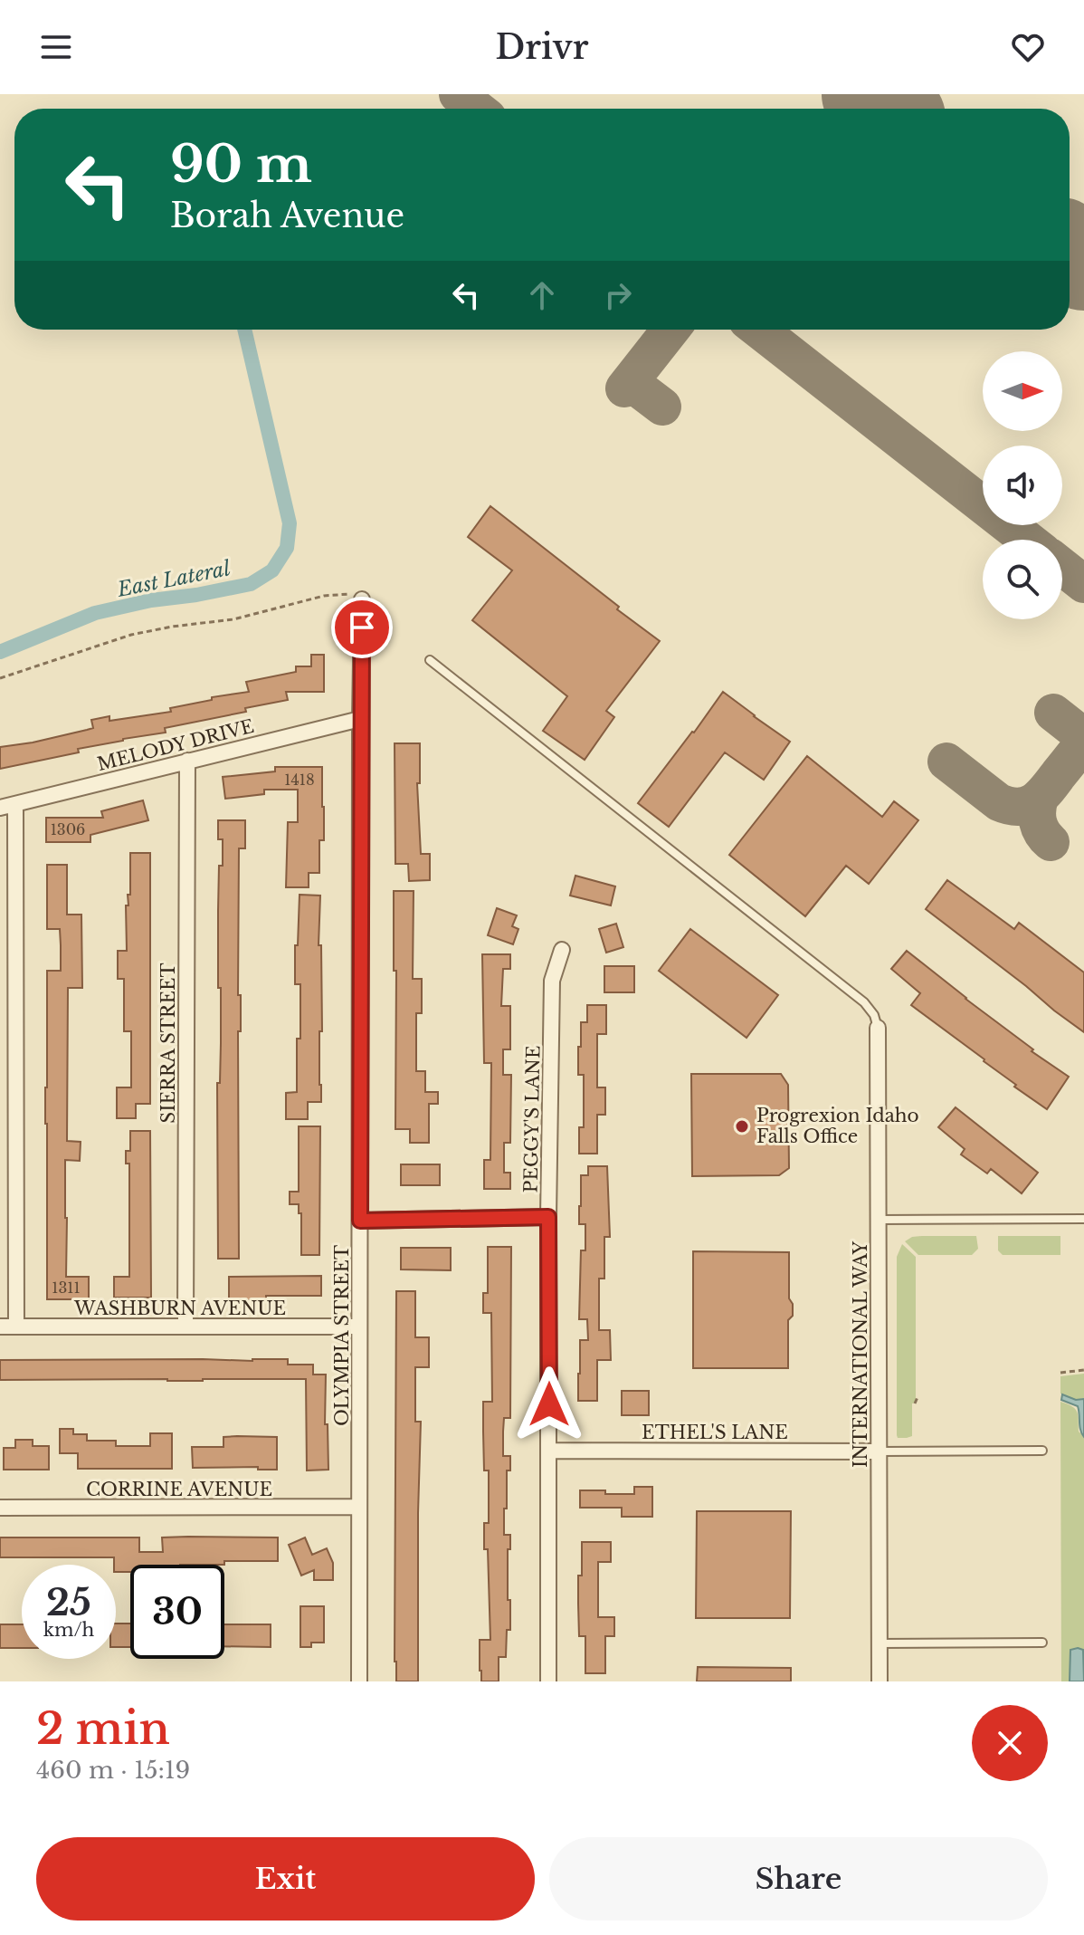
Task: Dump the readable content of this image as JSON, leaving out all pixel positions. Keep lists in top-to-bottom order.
{
  "streets": {
    "street": [
      "MELODY DRIVE",
      "SIERRA STREET",
      "PEGGY'S LANE",
      "WASHBURN AVENUE",
      "OLYMPIA STREET",
      "INTERNATIONAL WAY",
      "ETHEL'S LANE",
      "CORRINE AVENUE"
    ]
  },
  "crossings": [
    ["MELODY DRIVE", "SIERRA STREET"],
    ["MELODY DRIVE", "OLYMPIA STREET"],
    ["SIERRA STREET", "WASHBURN AVENUE"],
    ["PEGGY'S LANE", "ETHEL'S LANE"],
    ["WASHBURN AVENUE", "OLYMPIA STREET"],
    ["OLYMPIA STREET", "CORRINE AVENUE"],
    ["INTERNATIONAL WAY", "ETHEL'S LANE"]
  ],
  "water": ["East Lateral"],
  "places": ["Progrexion Idaho Falls Office"],
  "house_numbers": ["1418", "1306", "1311"],
  "north": "right",
  "page": {
    "header": "Drivr",
    "turn": ["90 m", "Borah Avenue"],
    "speed": "25 km/h",
    "limit": "30",
    "heading": ["2 min", "460 m · 15:19"],
    "buttons": ["Exit", "Share"]
  }
}
